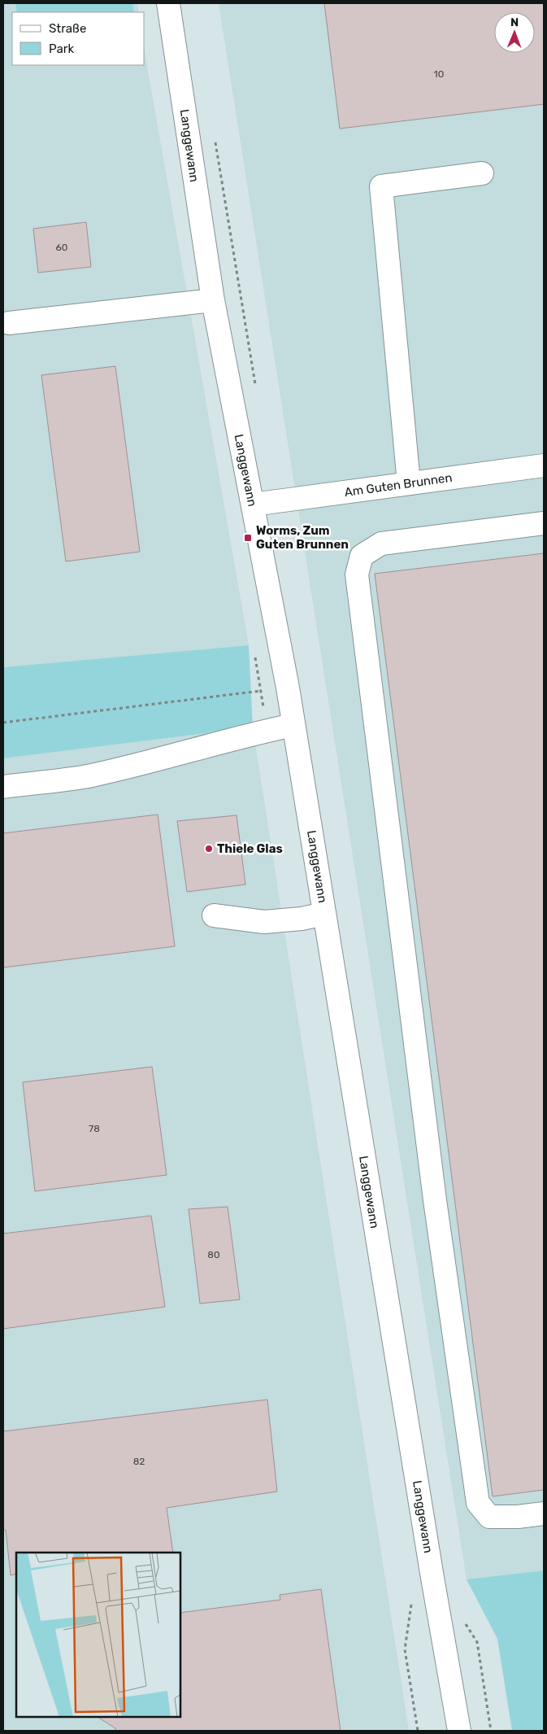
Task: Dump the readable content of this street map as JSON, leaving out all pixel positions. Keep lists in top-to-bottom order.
{
  "streets": {
    "street": ["Langgewann", "Am Guten Brunnen"]
  },
  "crossings": [
    ["Langgewann", "Am Guten Brunnen"]
  ],
  "places": {
    "transit": ["Worms, Zum Guten Brunnen"],
    "other": ["Thiele Glas"]
  },
  "house_numbers": [
    "10",
    "60",
    "78",
    "80",
    "82"
  ],
  "legend": ["Straße", "Park"],
  "north": "top"
}
